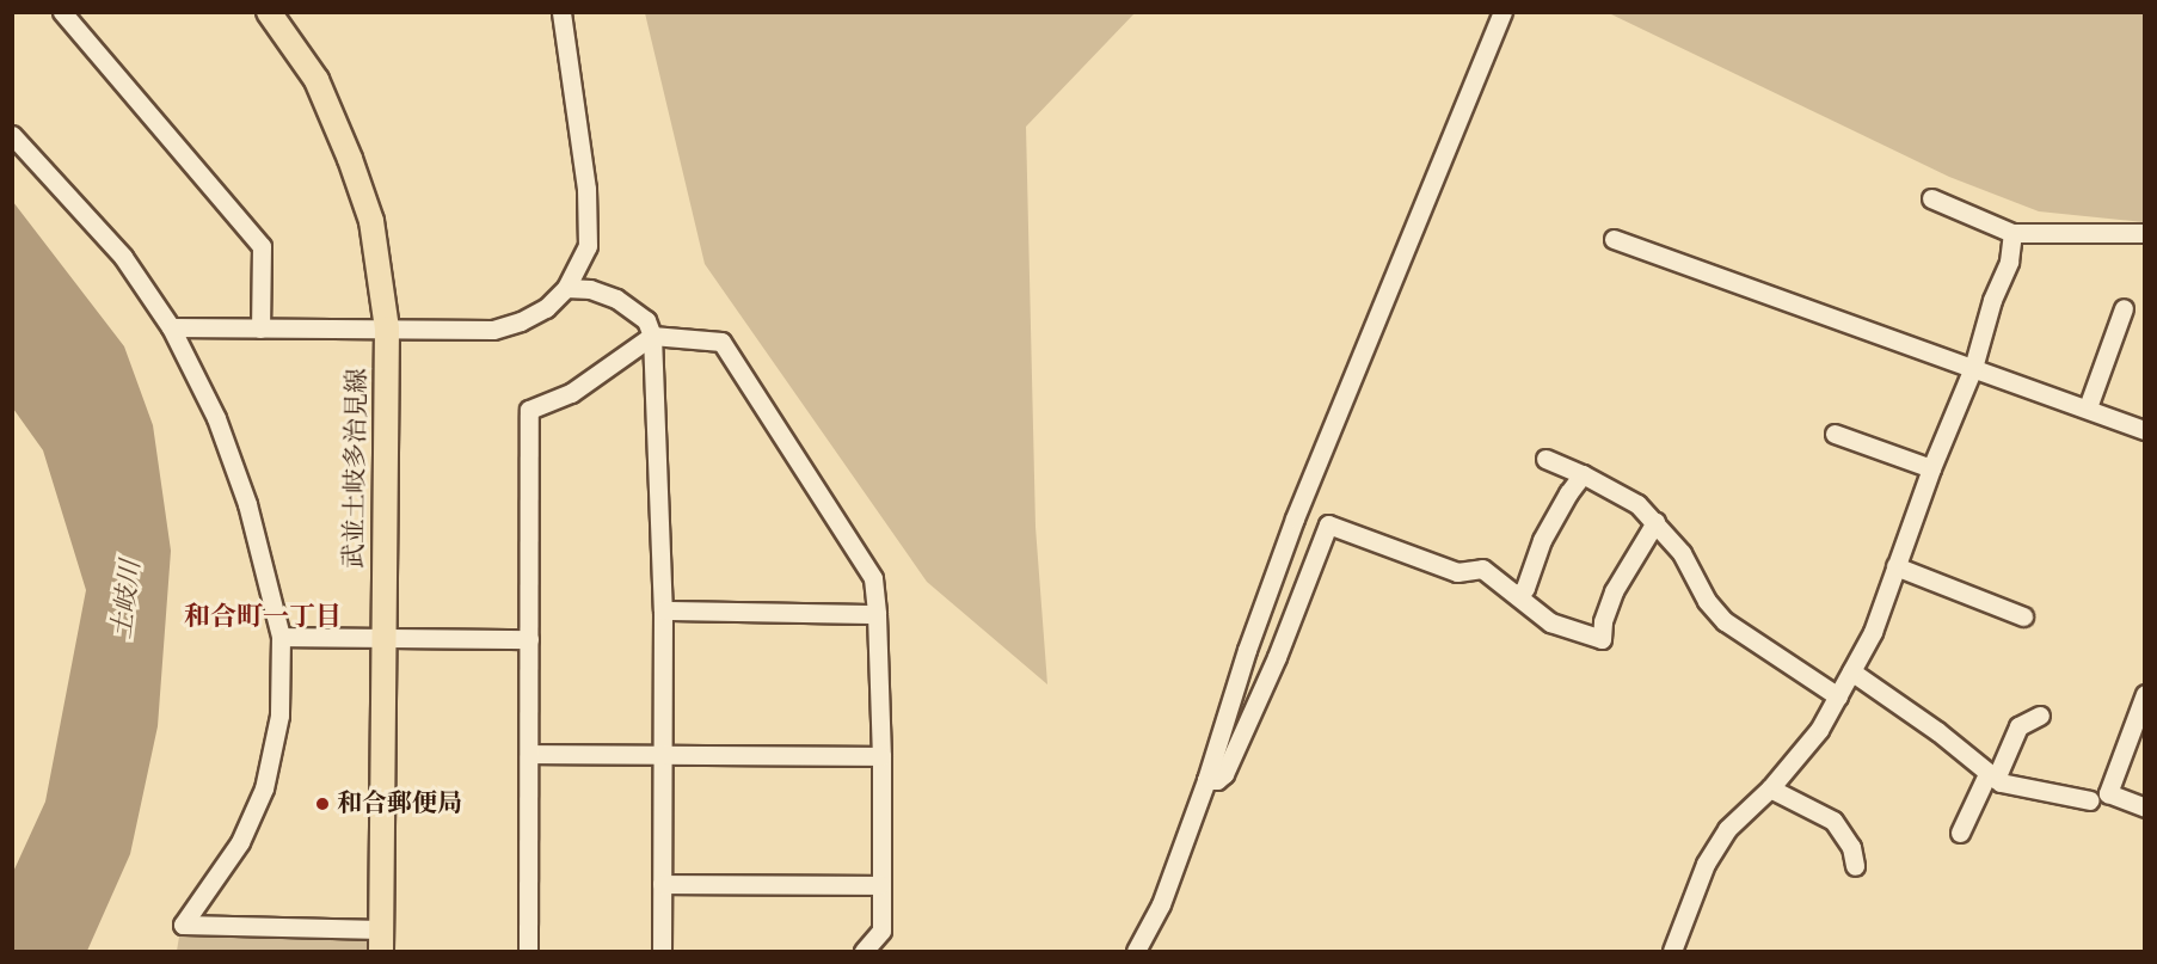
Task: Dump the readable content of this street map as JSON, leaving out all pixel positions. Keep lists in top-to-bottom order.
{
  "streets": {
    "main road": ["武並土岐多治見線"]
  },
  "districts": ["和合町一丁目"],
  "water": ["土岐川"],
  "places": ["和合郵便局"]
}
